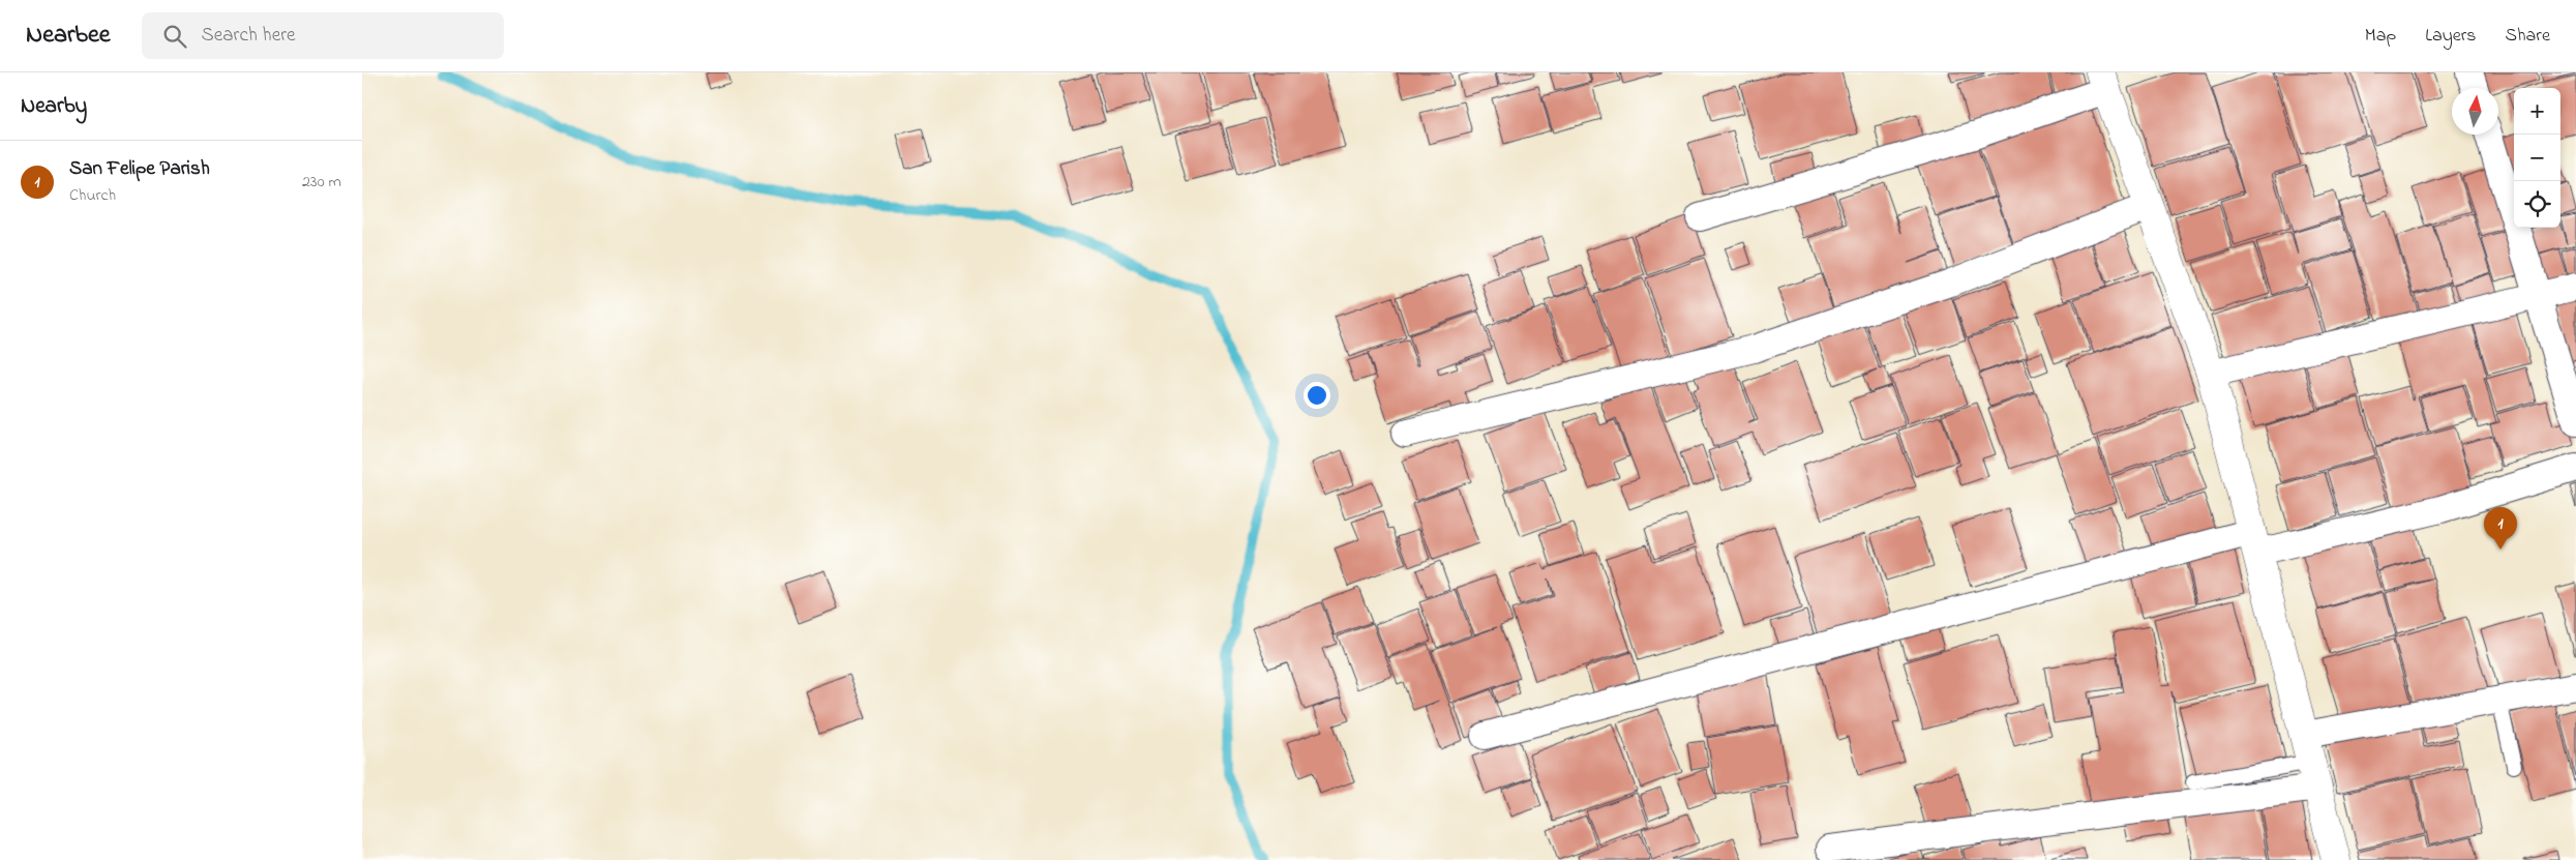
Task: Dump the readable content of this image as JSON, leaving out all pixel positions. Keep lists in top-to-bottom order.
{
  "north": "top",
  "page": {
    "header": "Nearbee",
    "search": "Search here",
    "nav": ["Map", "Layers", "Share"],
    "heading": "Nearby",
    "map_buttons": ["+", "−"],
    "list": [
      {
        "mark": "1",
        "name": "San Felipe Parish",
        "note": "Church",
        "value": "230 m"
      }
    ],
    "pins": "1"
  }
}
